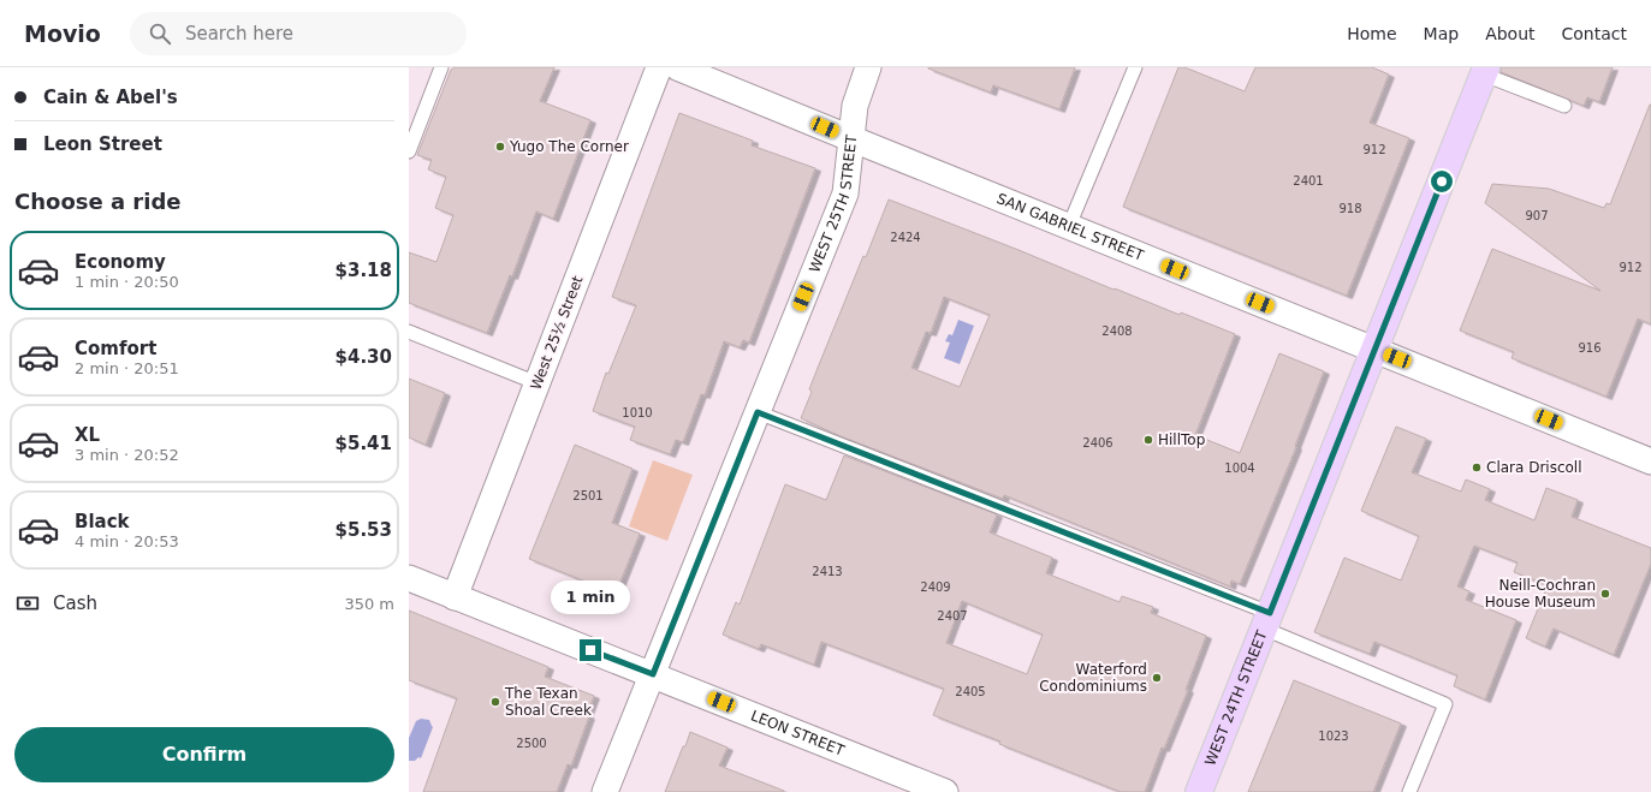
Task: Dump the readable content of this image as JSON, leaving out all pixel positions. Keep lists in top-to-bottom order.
{
  "streets": {
    "main road": ["WEST 24TH STREET"],
    "street": [
      "WEST 25TH STREET",
      "SAN GABRIEL STREET",
      "West 25½ Street",
      "LEON STREET"
    ]
  },
  "crossings": [
    ["WEST 25TH STREET", "SAN GABRIEL STREET"],
    ["WEST 25TH STREET", "LEON STREET"],
    ["SAN GABRIEL STREET", "WEST 24TH STREET"],
    ["West 25½ Street", "LEON STREET"]
  ],
  "places": [
    "Yugo The Corner",
    "HillTop",
    "Clara Driscoll",
    "Neill-Cochran House Museum",
    "Waterford Condominiums",
    "The Texan Shoal Creek"
  ],
  "house_numbers": [
    "912",
    "2401",
    "918",
    "907",
    "2424",
    "912",
    "2408",
    "916",
    "1010",
    "2406",
    "1004",
    "2501",
    "2413",
    "2409",
    "2407",
    "2405",
    "1023",
    "2500"
  ],
  "page": {
    "header": "Movio",
    "search": "Search here",
    "nav": [
      "Home",
      "Map",
      "About",
      "Contact"
    ],
    "banner": ["Cain & Abel's", "Leon Street"],
    "heading": "Choose a ride",
    "list": [
      {
        "name": "Economy",
        "note": "1 min · 20:50",
        "value": "$3.18"
      },
      {
        "name": "Comfort",
        "note": "2 min · 20:51",
        "value": "$4.30"
      },
      {
        "name": "XL",
        "note": "3 min · 20:52",
        "value": "$5.41"
      },
      {
        "name": "Black",
        "note": "4 min · 20:53",
        "value": "$5.53"
      }
    ],
    "pay": ["Cash", "350 m"],
    "bubble": "1 min",
    "buttons": "Confirm"
  }
}
